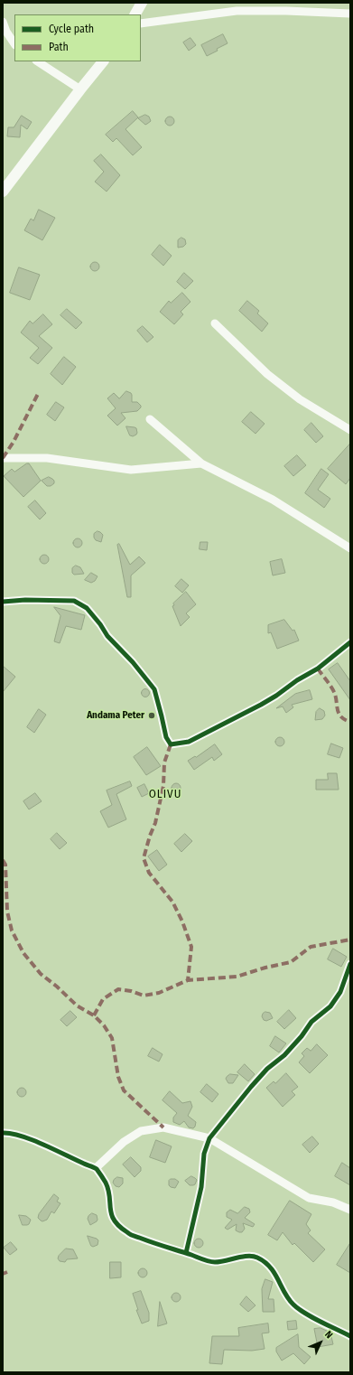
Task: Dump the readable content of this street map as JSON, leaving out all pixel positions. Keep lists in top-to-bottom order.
{
  "districts": ["OLIVU"],
  "places": ["Andama Peter"],
  "legend": ["Cycle path", "Path"],
  "north": "top right"
}
